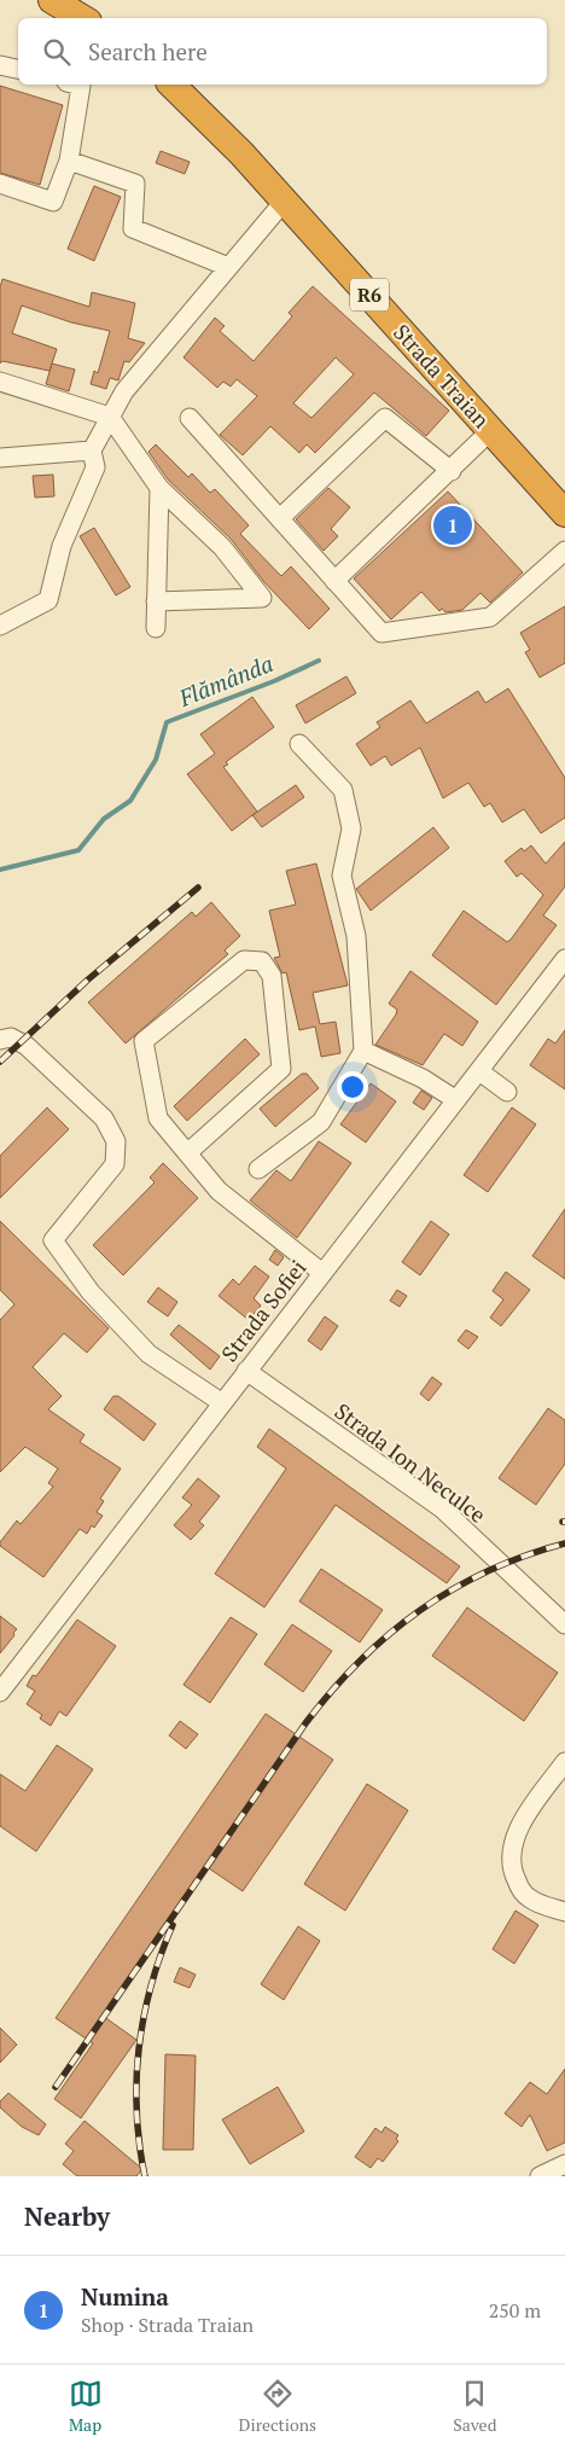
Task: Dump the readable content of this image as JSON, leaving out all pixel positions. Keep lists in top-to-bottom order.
{
  "streets": {
    "highway": ["R6", "Strada Trаian"],
    "street": ["Strada Sofiei", "Strada Ion Neculce"]
  },
  "crossings": [
    ["Strada Sofiei", "Strada Ion Neculce"]
  ],
  "water": ["Flămânda"],
  "page": {
    "search": "Search here",
    "pins": "1",
    "heading": "Nearby",
    "list": [
      {
        "mark": "1",
        "name": "Numina",
        "note": "Shop · Strada Trаian",
        "value": "250 m"
      }
    ],
    "nav": ["Map", "Directions", "Saved"]
  }
}
